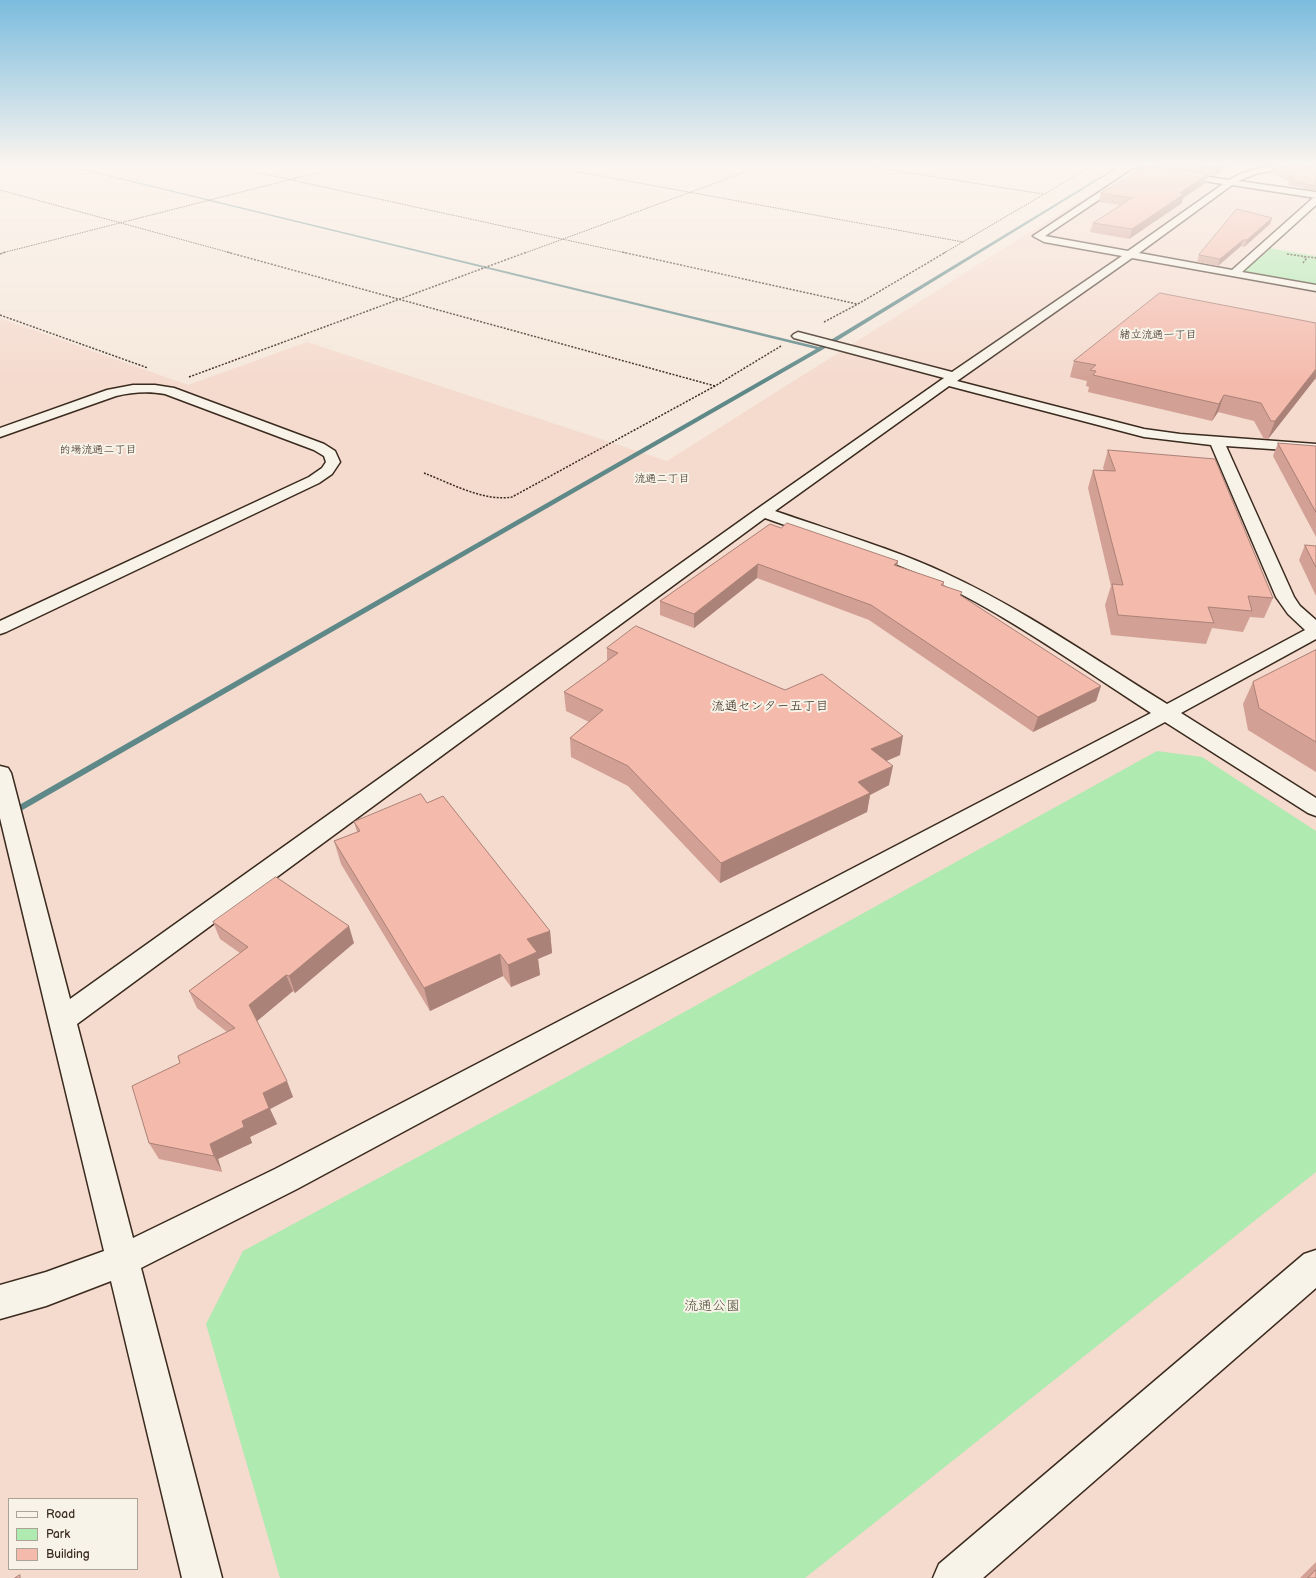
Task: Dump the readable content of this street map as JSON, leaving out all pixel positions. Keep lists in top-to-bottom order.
{
  "districts": [
    "緒立流通一丁目",
    "的場流通二丁目",
    "流通二丁目",
    "流通センター五丁目"
  ],
  "parks": ["流通公園"],
  "legend": ["Road", "Park", "Building"]
}
